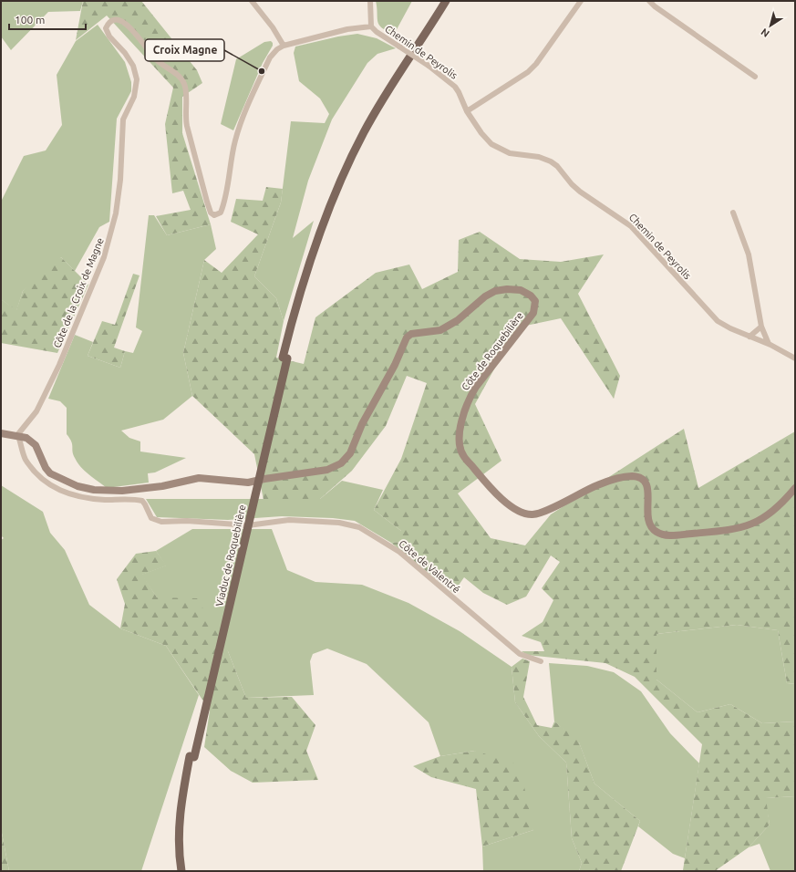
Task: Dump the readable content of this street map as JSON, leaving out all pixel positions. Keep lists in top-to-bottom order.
{
  "streets": {
    "main road": ["Viaduc de Roquebilière"],
    "street": [
      "Chemin de Peyrolis",
      "Côte de la Croix de Magne",
      "Côte de Roquebilière",
      "Côte de Valentré"
    ]
  },
  "crossings": [
    ["Chemin de Peyrolis", "Côte de la Croix de Magne"],
    ["Côte de la Croix de Magne", "Côte de Valentré"]
  ],
  "places": ["Croix Magne"],
  "scale_bar": "100 m",
  "north": "bottom left"
}
